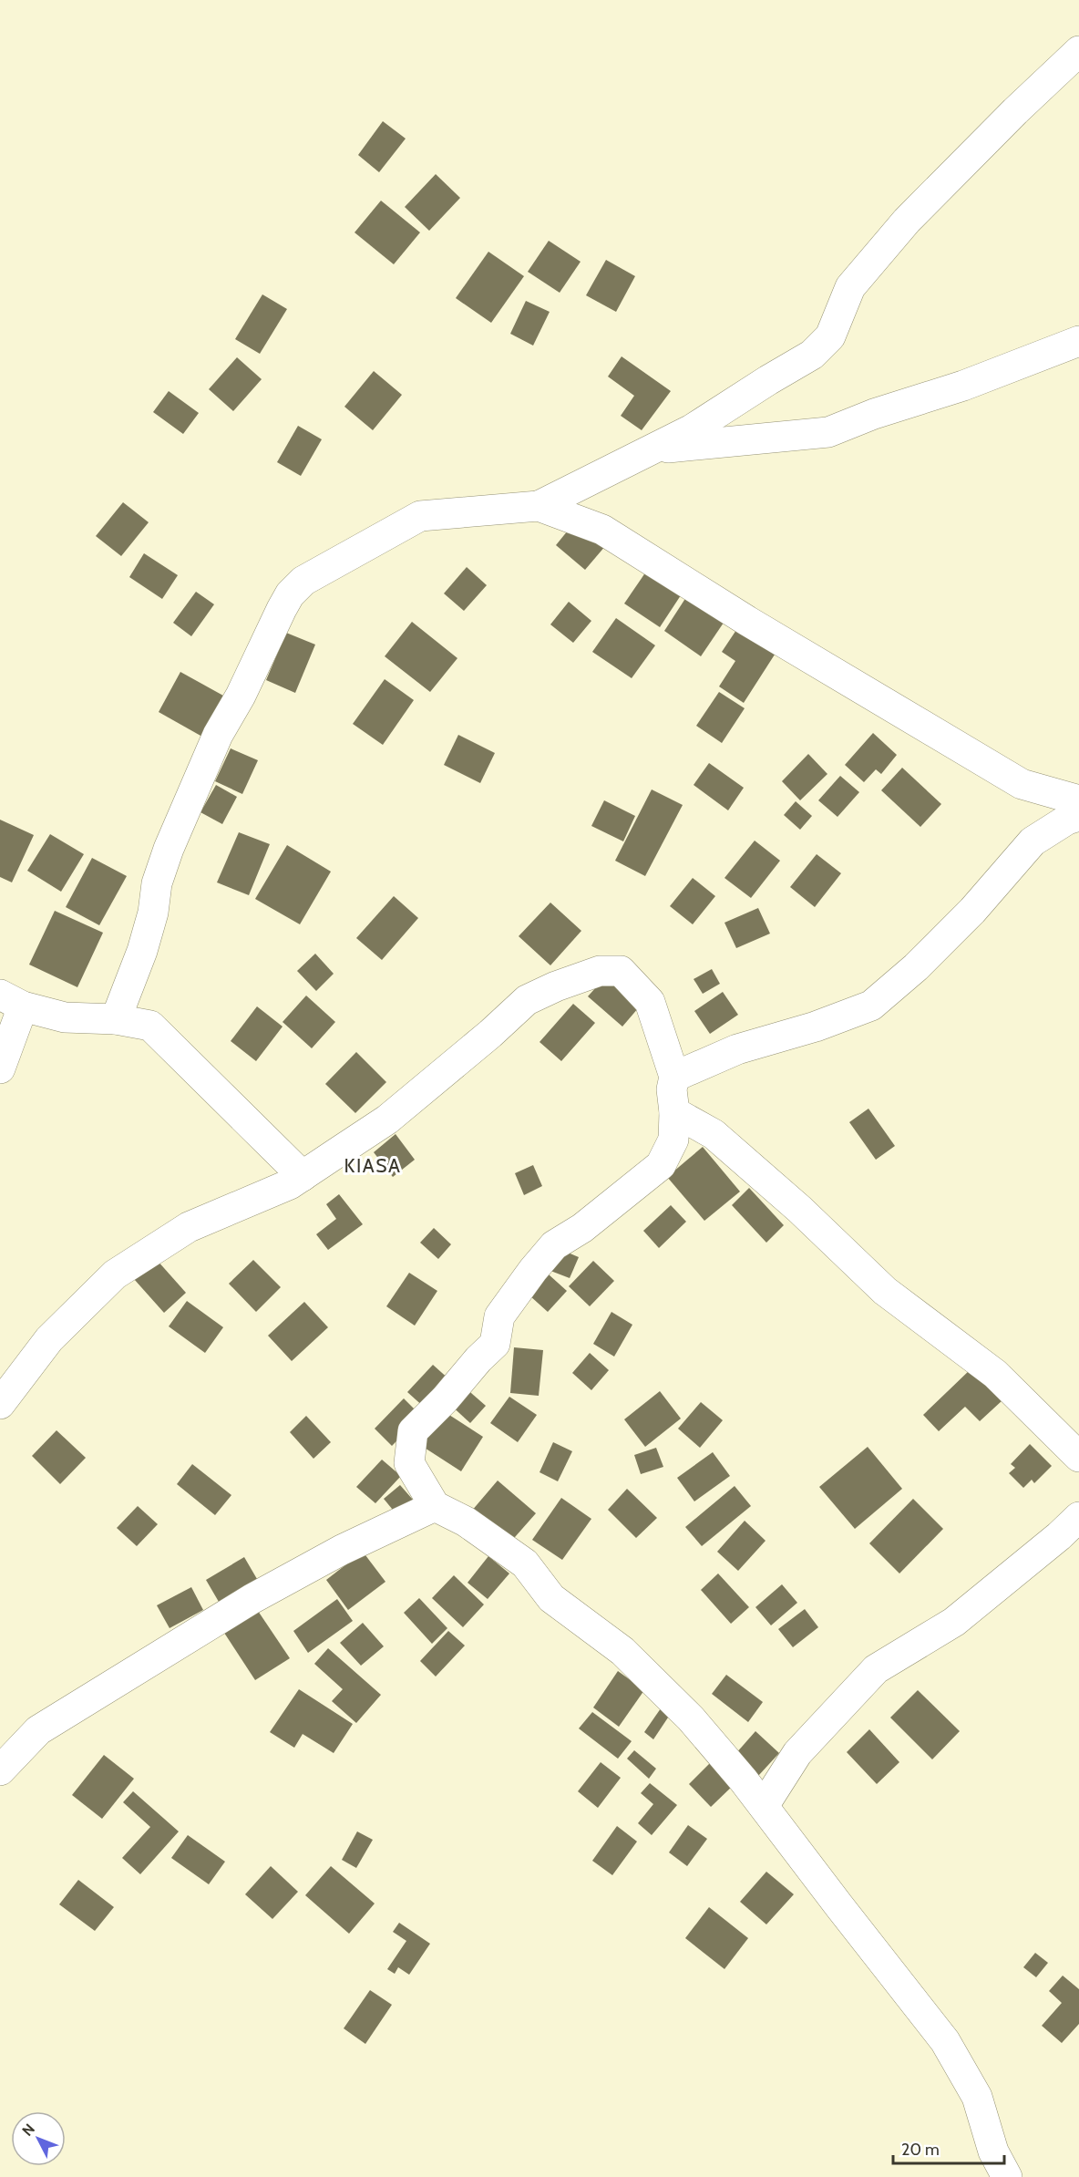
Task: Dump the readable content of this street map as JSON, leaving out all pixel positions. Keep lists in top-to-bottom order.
{
  "districts": ["KIASA"],
  "scale_bar": "20 m",
  "north": "top left"
}
